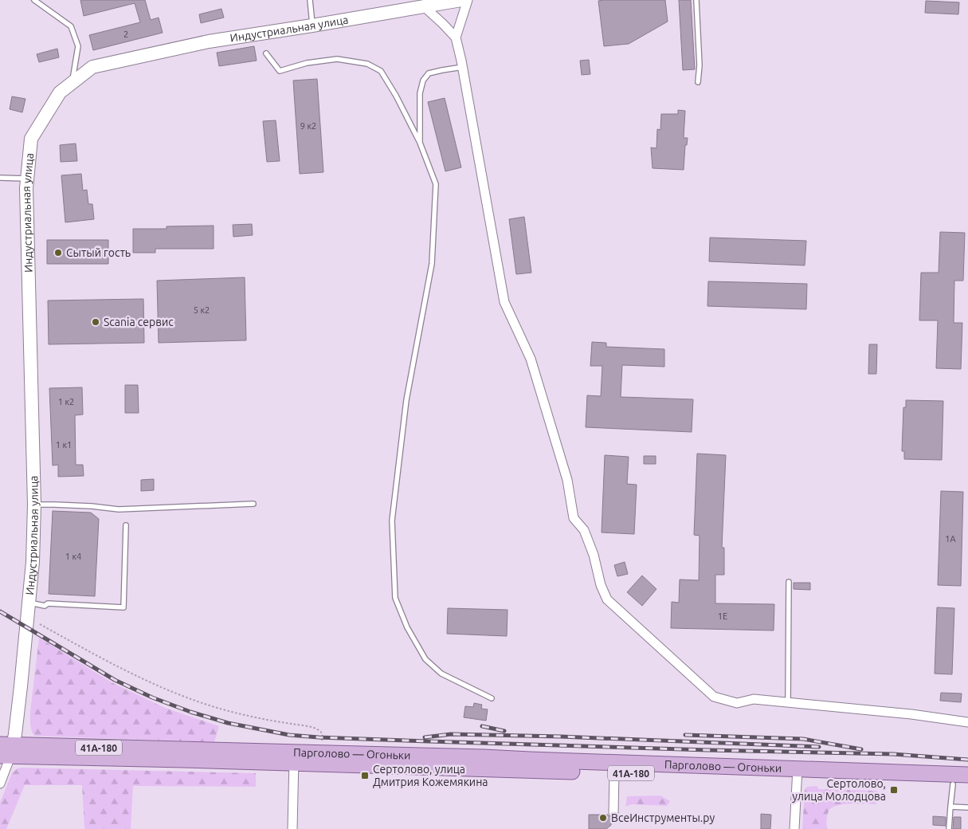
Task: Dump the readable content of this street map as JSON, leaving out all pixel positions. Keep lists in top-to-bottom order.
{
  "streets": {
    "main road": ["41А-180", "Парголово — Огоньки"],
    "street": ["Индустриальная улица"]
  },
  "crossings": [
    ["Индустриальная улица", "Парголово — Огоньки"]
  ],
  "places": {
    "other": ["Сытый гость", "Scania сервис", "ВсеИнструменты.ру"],
    "transit": ["Сертолово, улица Дмитрия Кожемякина", "Сертолово, улица Молодцова"]
  },
  "house_numbers": [
    "2",
    "9 к2",
    "5 к2",
    "1 к2",
    "1 к1",
    "1А",
    "1 к4",
    "1Е"
  ]
}
